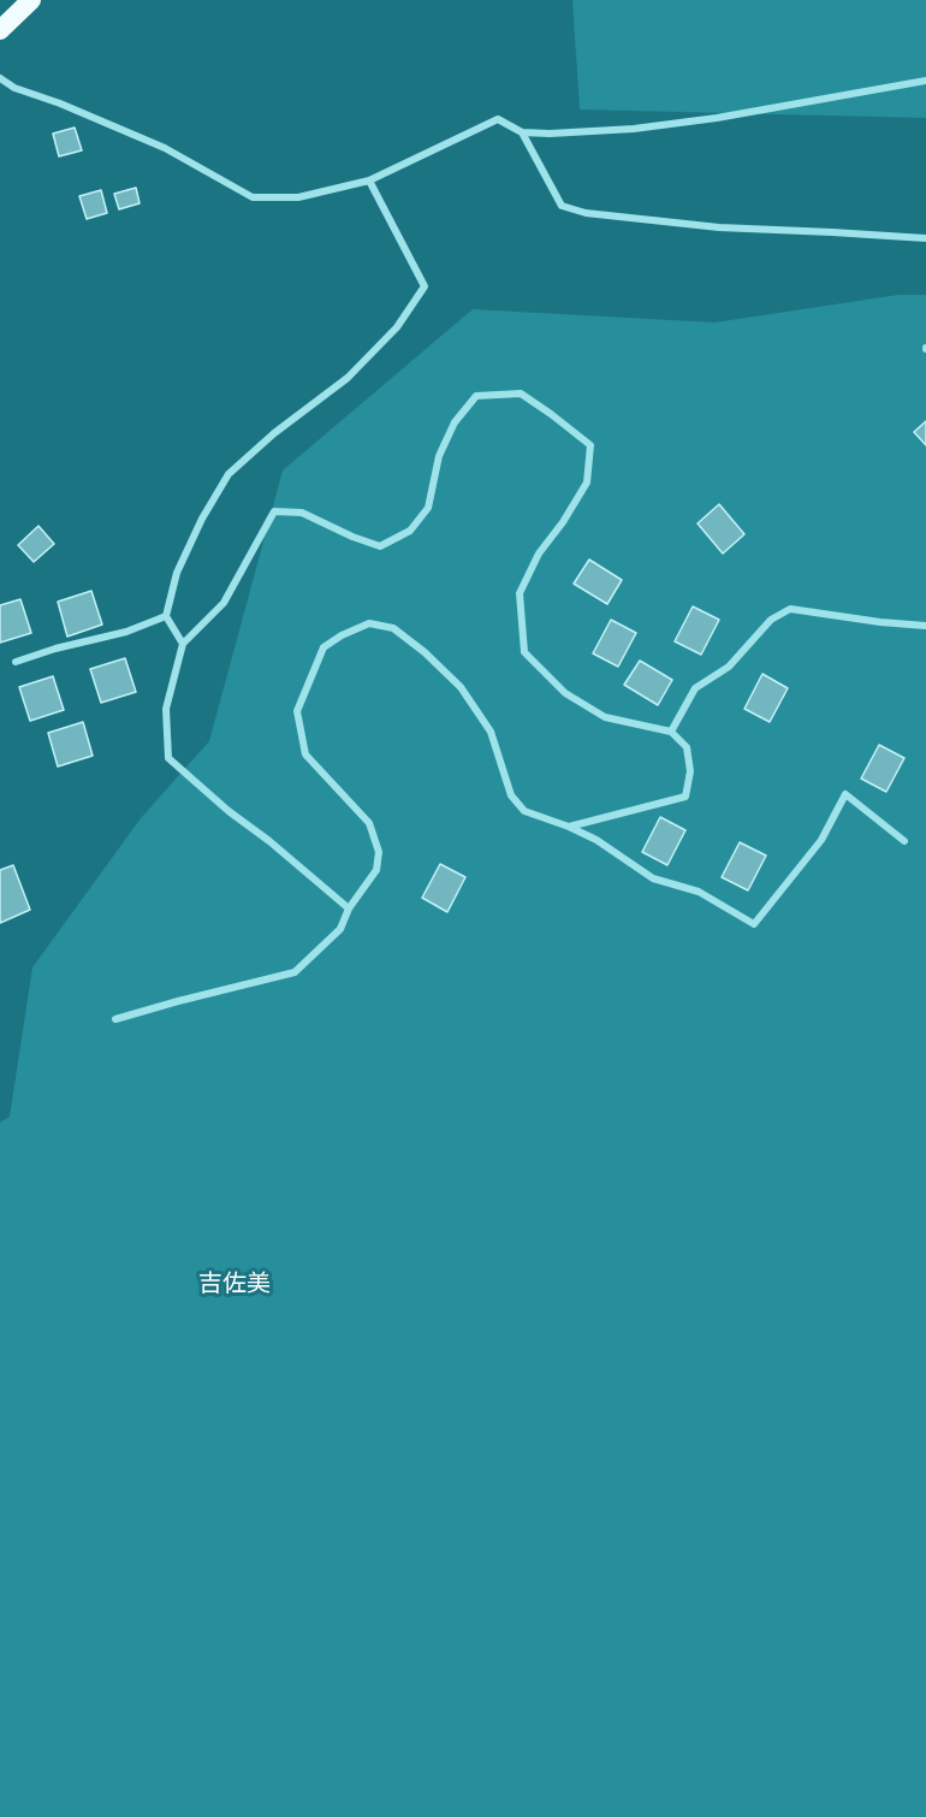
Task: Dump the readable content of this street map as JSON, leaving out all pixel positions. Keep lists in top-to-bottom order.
{
  "districts": ["吉佐美"]
}
